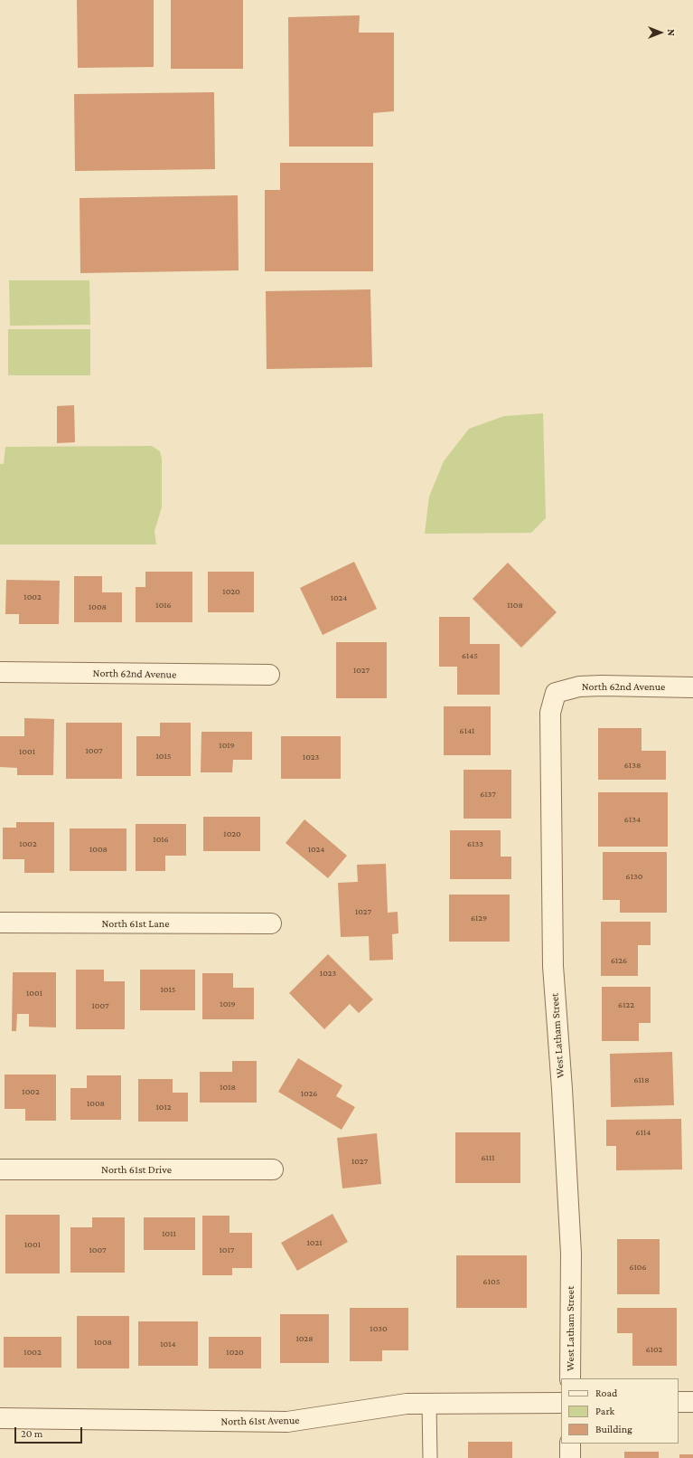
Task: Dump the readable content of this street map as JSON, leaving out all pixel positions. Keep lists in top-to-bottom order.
{
  "streets": {
    "street": [
      "North 62nd Avenue",
      "North 61st Lane",
      "West Latham Street",
      "North 61st Drive",
      "North 61st Avenue"
    ]
  },
  "crossings": [
    ["North 62nd Avenue", "West Latham Street"]
  ],
  "house_numbers": [
    "1020",
    "1002",
    "1024",
    "1016",
    "1108",
    "1008",
    "6145",
    "1027",
    "6141",
    "1019",
    "1007",
    "1001",
    "1015",
    "1023",
    "6138",
    "6137",
    "6134",
    "1020",
    "1016",
    "1002",
    "6133",
    "1008",
    "1024",
    "6130",
    "1027",
    "6129",
    "6126",
    "1023",
    "1015",
    "1001",
    "1019",
    "6122",
    "1007",
    "6118",
    "1018",
    "1002",
    "1026",
    "1008",
    "1012",
    "6114",
    "6111",
    "1027",
    "1011",
    "1021",
    "1001",
    "1007",
    "1017",
    "6106",
    "6105",
    "1030",
    "1028",
    "1008",
    "1014",
    "6102",
    "1002",
    "1020"
  ],
  "legend": ["Road", "Park", "Building"],
  "scale_bar": "20 m",
  "north": "right"
}
